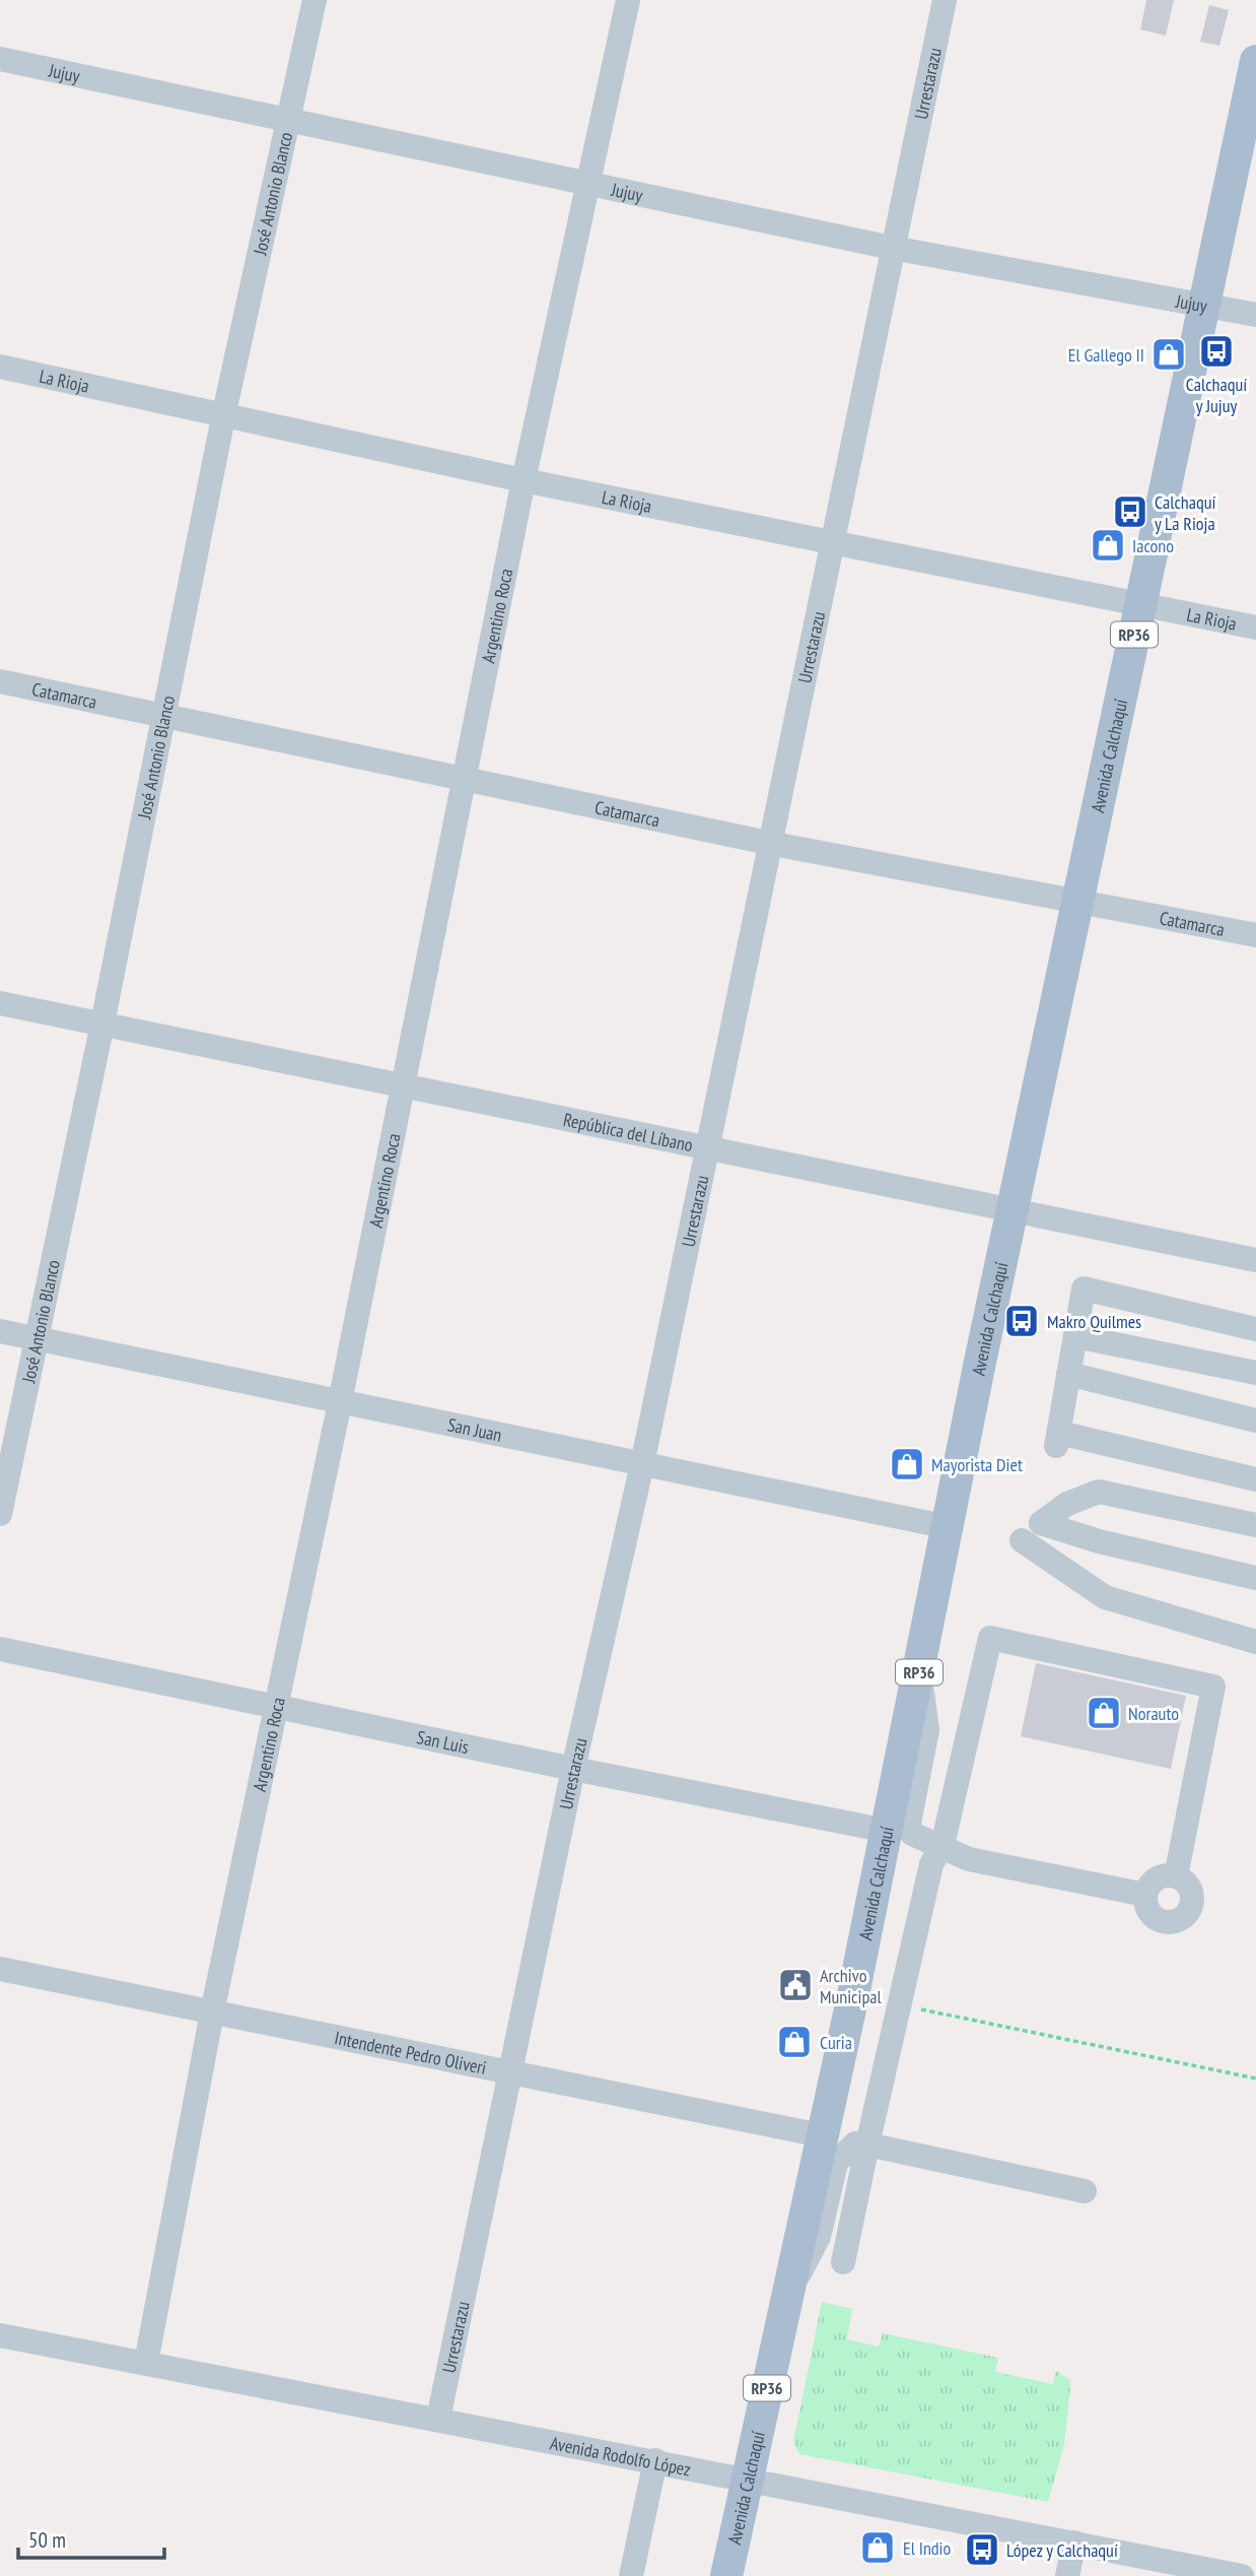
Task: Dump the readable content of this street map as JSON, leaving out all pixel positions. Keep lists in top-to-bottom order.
{
  "streets": {
    "main road": ["RP36", "Avenida Calchaquí"],
    "street": [
      "Jujuy",
      "Urrestarazu",
      "José Antonio Blanco",
      "La Rioja",
      "Argentino Roca",
      "Catamarca",
      "República del Líbano",
      "San Juan",
      "San Luis",
      "Intendente Pedro Oliveri",
      "Avenida Rodolfo López"
    ]
  },
  "crossings": [
    ["Jujuy", "Urrestarazu"],
    ["Jujuy", "José Antonio Blanco"],
    ["Jujuy", "Argentino Roca"],
    ["Jujuy", "Avenida Calchaquí"],
    ["Urrestarazu", "La Rioja"],
    ["Urrestarazu", "Catamarca"],
    ["Urrestarazu", "República del Líbano"],
    ["Urrestarazu", "San Juan"],
    ["Urrestarazu", "San Luis"],
    ["Urrestarazu", "Intendente Pedro Oliveri"],
    ["Urrestarazu", "Avenida Rodolfo López"],
    ["José Antonio Blanco", "La Rioja"],
    ["José Antonio Blanco", "Catamarca"],
    ["José Antonio Blanco", "República del Líbano"],
    ["José Antonio Blanco", "San Juan"],
    ["La Rioja", "Argentino Roca"],
    ["La Rioja", "Avenida Calchaquí"],
    ["Argentino Roca", "Catamarca"],
    ["Argentino Roca", "República del Líbano"],
    ["Argentino Roca", "San Juan"],
    ["Argentino Roca", "San Luis"],
    ["Argentino Roca", "Intendente Pedro Oliveri"],
    ["Argentino Roca", "Avenida Rodolfo López"],
    ["Catamarca", "Avenida Calchaquí"],
    ["Avenida Calchaquí", "República del Líbano"],
    ["Avenida Calchaquí", "San Juan"],
    ["Avenida Calchaquí", "San Luis"],
    ["Avenida Calchaquí", "Intendente Pedro Oliveri"],
    ["Avenida Calchaquí", "Avenida Rodolfo López"]
  ],
  "places": {
    "bus stop": [
      "Calchaquí y Jujuy",
      "Calchaquí y La Rioja",
      "Makro Quilmes",
      "López y Calchaquí"
    ],
    "shop": [
      "El Gallego II",
      "Iacono",
      "Mayorista Diet",
      "Norauto",
      "Curia",
      "El Indio"
    ],
    "public building": ["Archivo Municipal"]
  },
  "scale_bar": "50 m"
}
